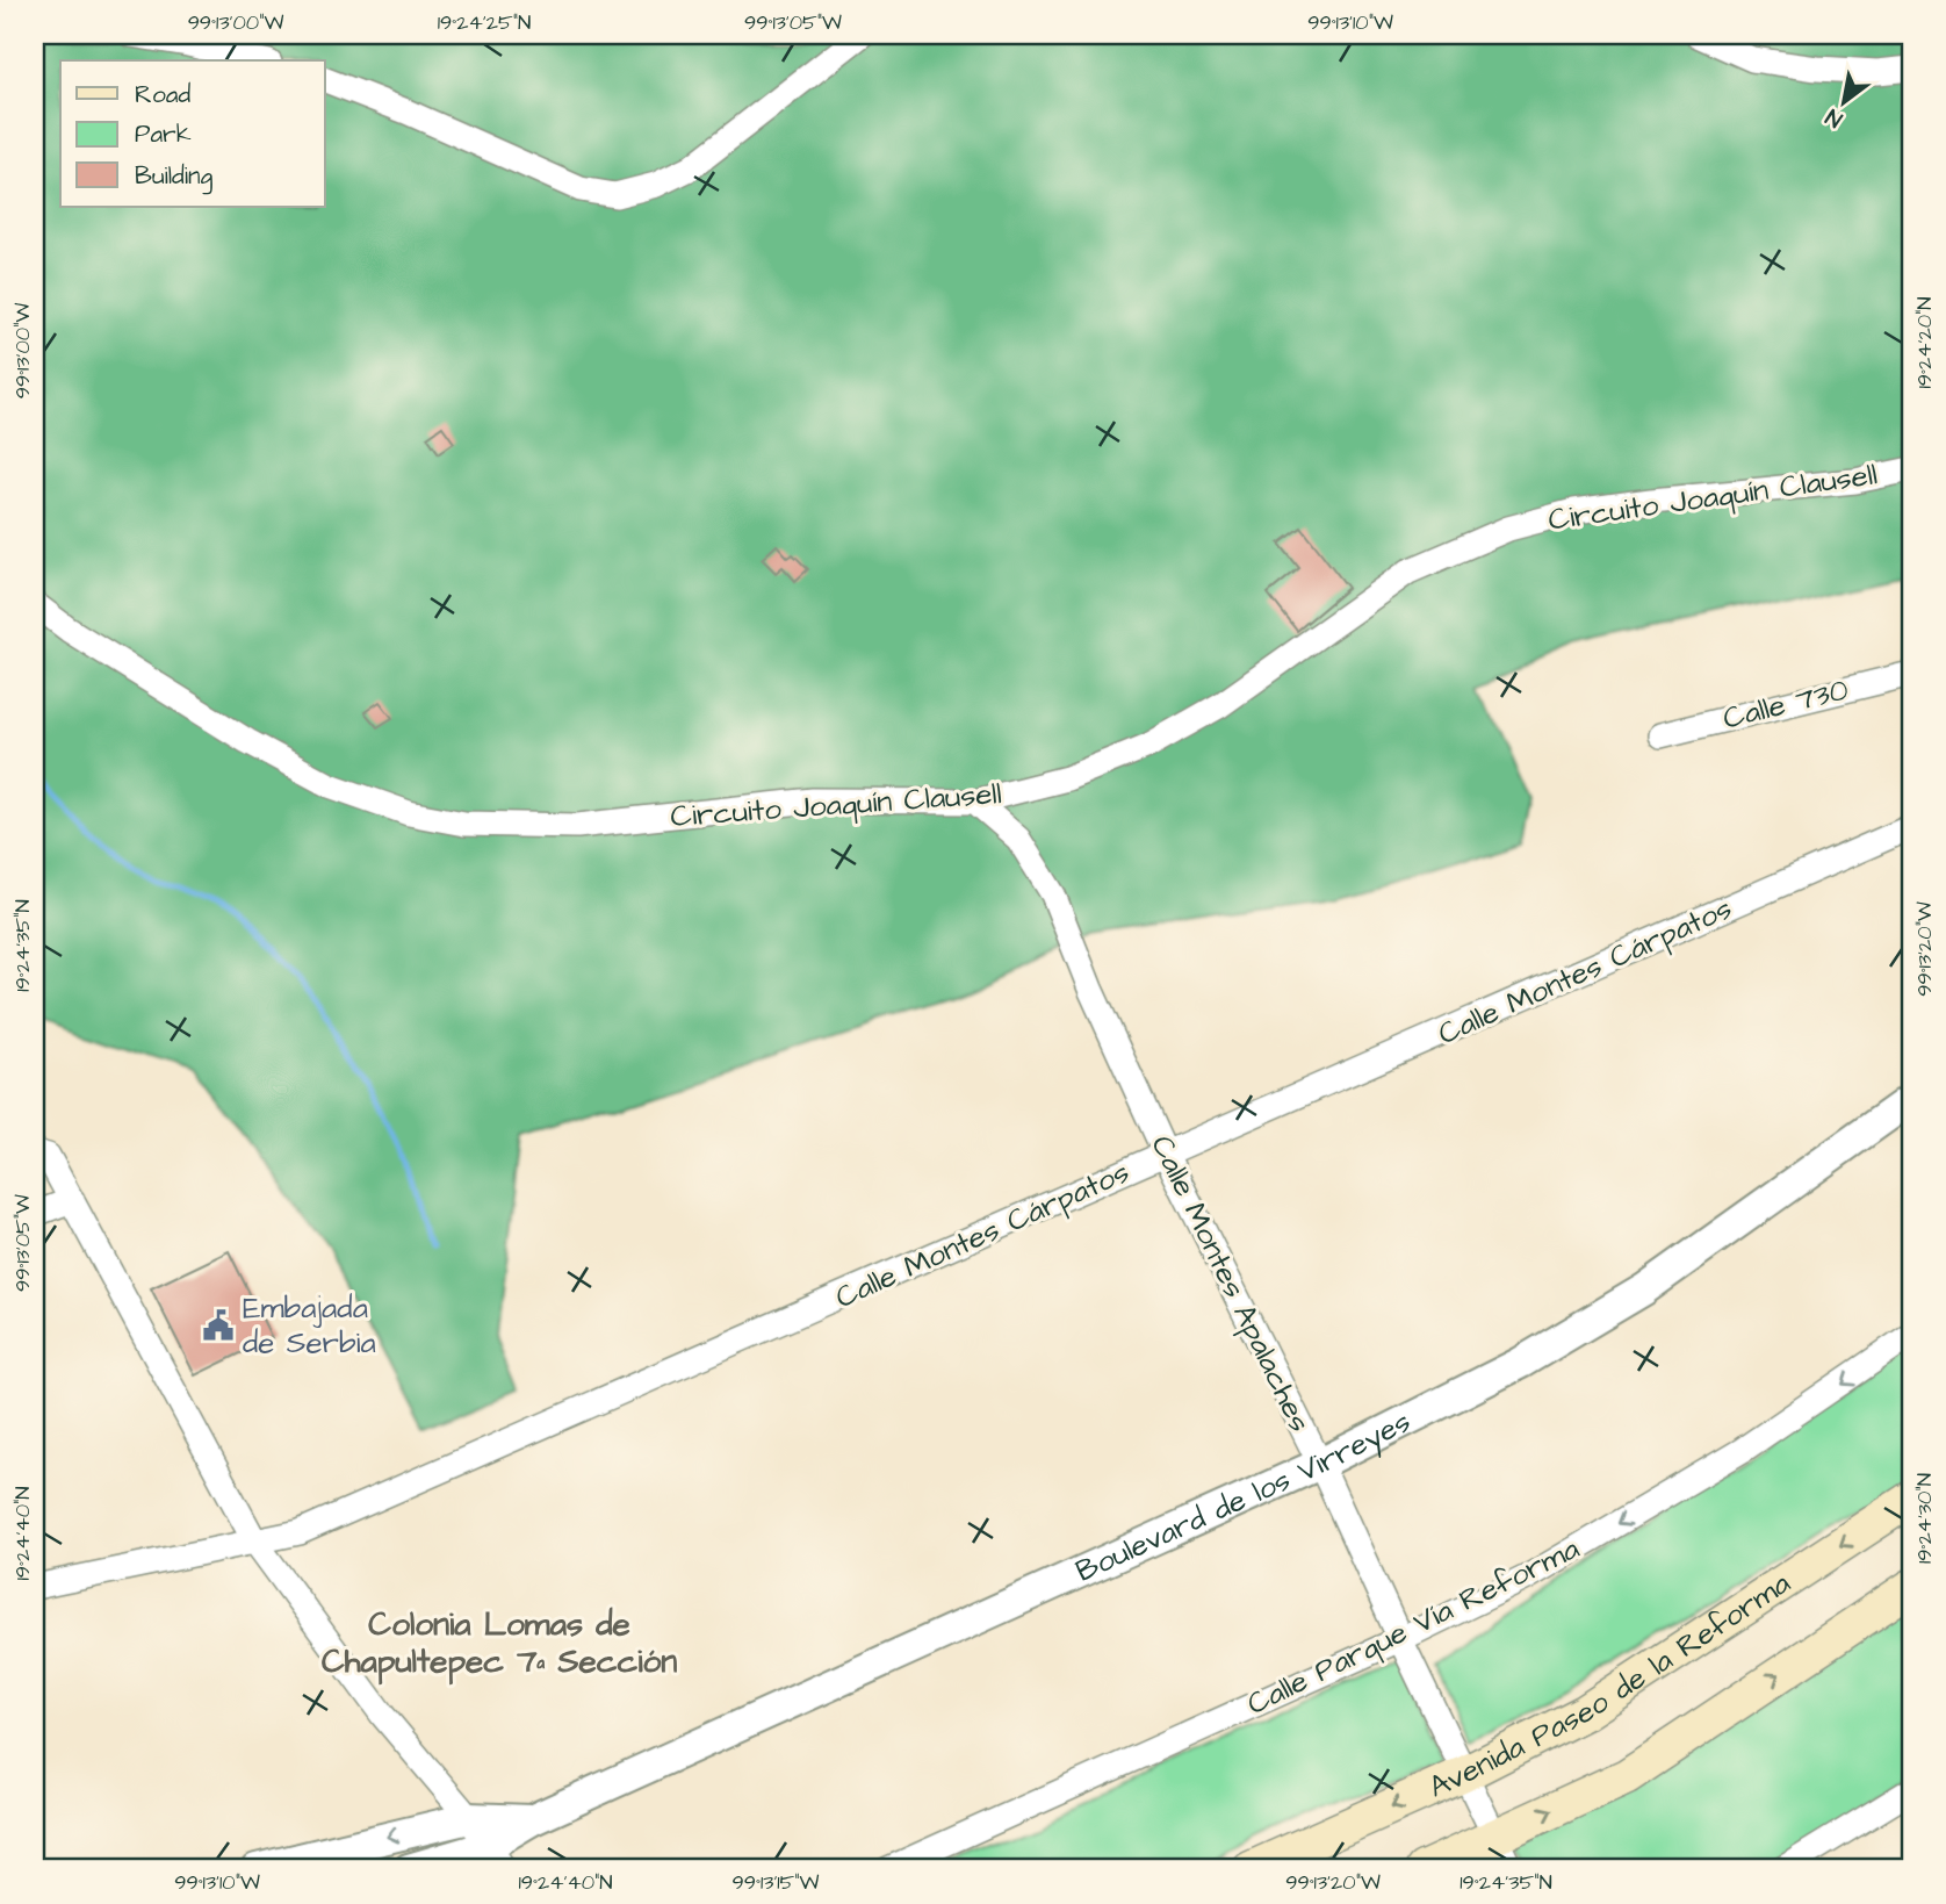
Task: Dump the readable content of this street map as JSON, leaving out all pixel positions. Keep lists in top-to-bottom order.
{
  "streets": {
    "main road": ["Avenida Paseo de la Reforma"],
    "street": [
      "Circuito Joaquín Clausell",
      "Calle 730",
      "Calle Montes Cárpatos",
      "Calle Montes Apalaches",
      "Boulevard de los Virreyes",
      "Calle Parque Vía Reforma"
    ]
  },
  "crossings": [
    ["Circuito Joaquín Clausell", "Calle Montes Apalaches"],
    ["Calle Montes Cárpatos", "Calle Montes Apalaches"],
    ["Calle Montes Apalaches", "Boulevard de los Virreyes"],
    ["Calle Montes Apalaches", "Calle Parque Vía Reforma"],
    ["Calle Montes Apalaches", "Avenida Paseo de la Reforma"]
  ],
  "one_way": ["Calle Parque Vía Reforma"],
  "districts": ["Colonia Lomas de Chapultepec 7ª Sección"],
  "places": {
    "public building": ["Embajada de Serbia"]
  },
  "legend": ["Road", "Park", "Building"],
  "north": "bottom left",
  "coordinates": [
    "99°13'00\"W",
    "19°24'25\"N",
    "99°13'05\"W",
    "99°13'10\"W",
    "19°24'20\"N",
    "19°24'35\"N",
    "99°13'20\"W",
    "19°24'30\"N",
    "19°24'40\"N",
    "99°13'15\"W"
  ]
}
